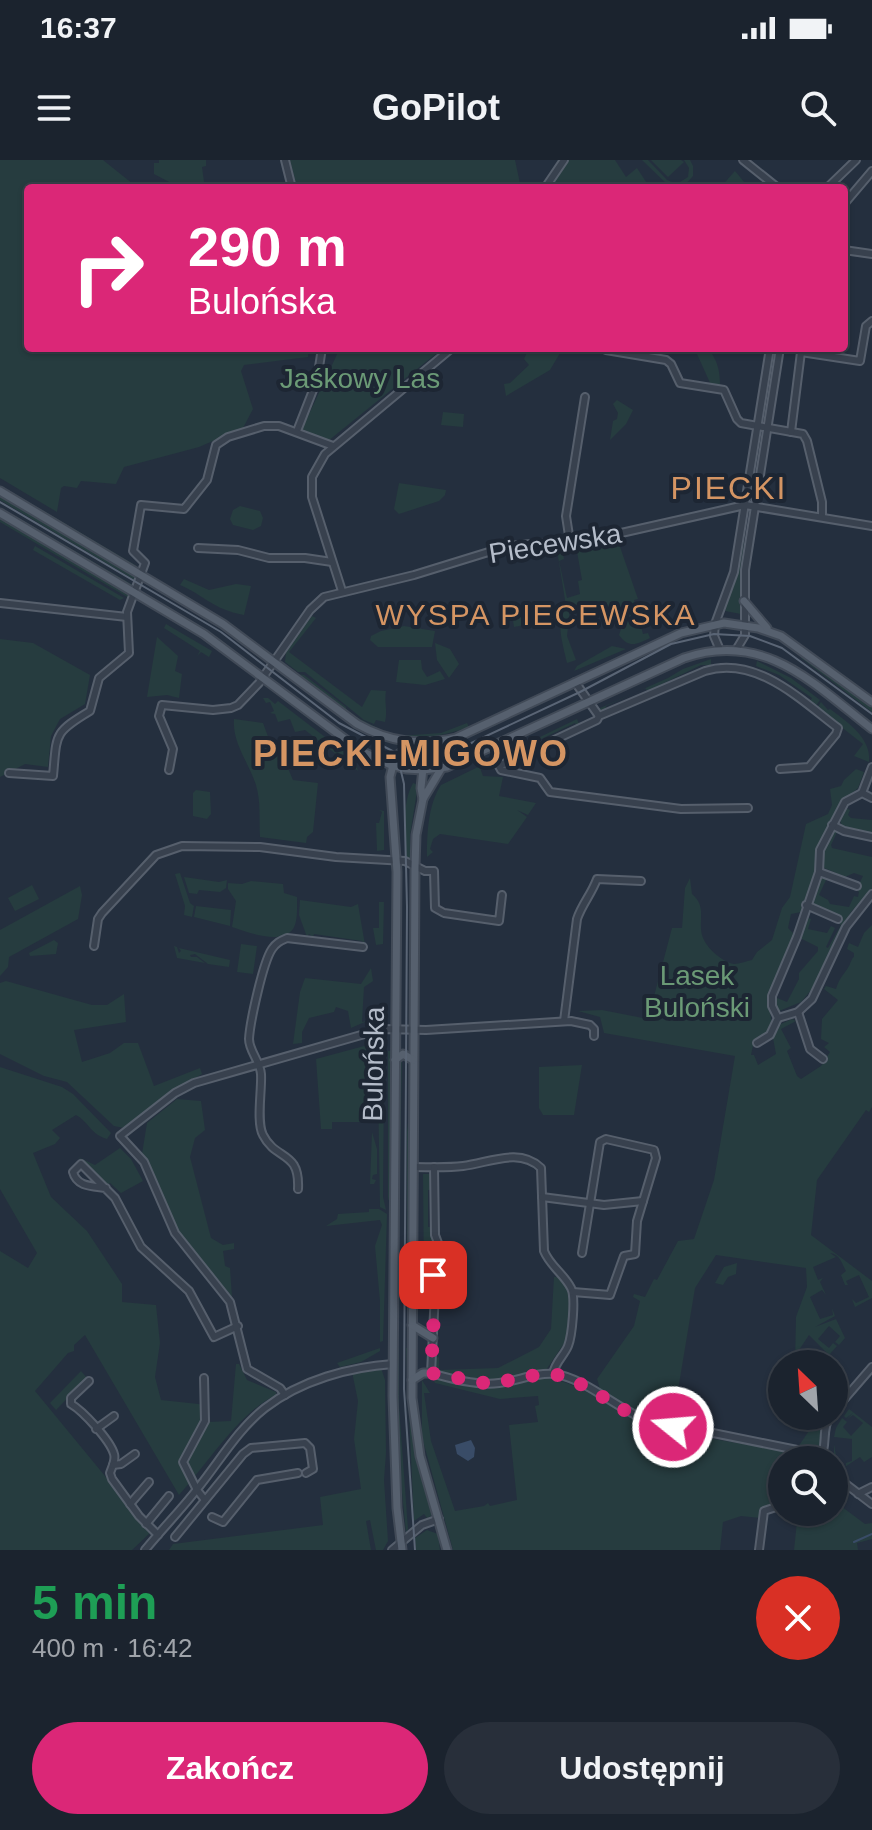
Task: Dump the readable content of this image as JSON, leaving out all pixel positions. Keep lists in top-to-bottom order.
{
  "streets": {
    "main road": ["Bulońska"],
    "street": ["Piecewska"]
  },
  "districts": ["PIECKI", "WYSPA PIECEWSKA", "PIECKI-MIGOWO"],
  "parks": ["Jaśkowy Las", "Lasek Buloński"],
  "north": "top left",
  "page": {
    "status": "16:37",
    "header": "GoPilot",
    "turn": ["290 m", "Bulońska"],
    "heading": ["5 min", "400 m · 16:42"],
    "buttons": ["Zakończ", "Udostępnij"]
  }
}
